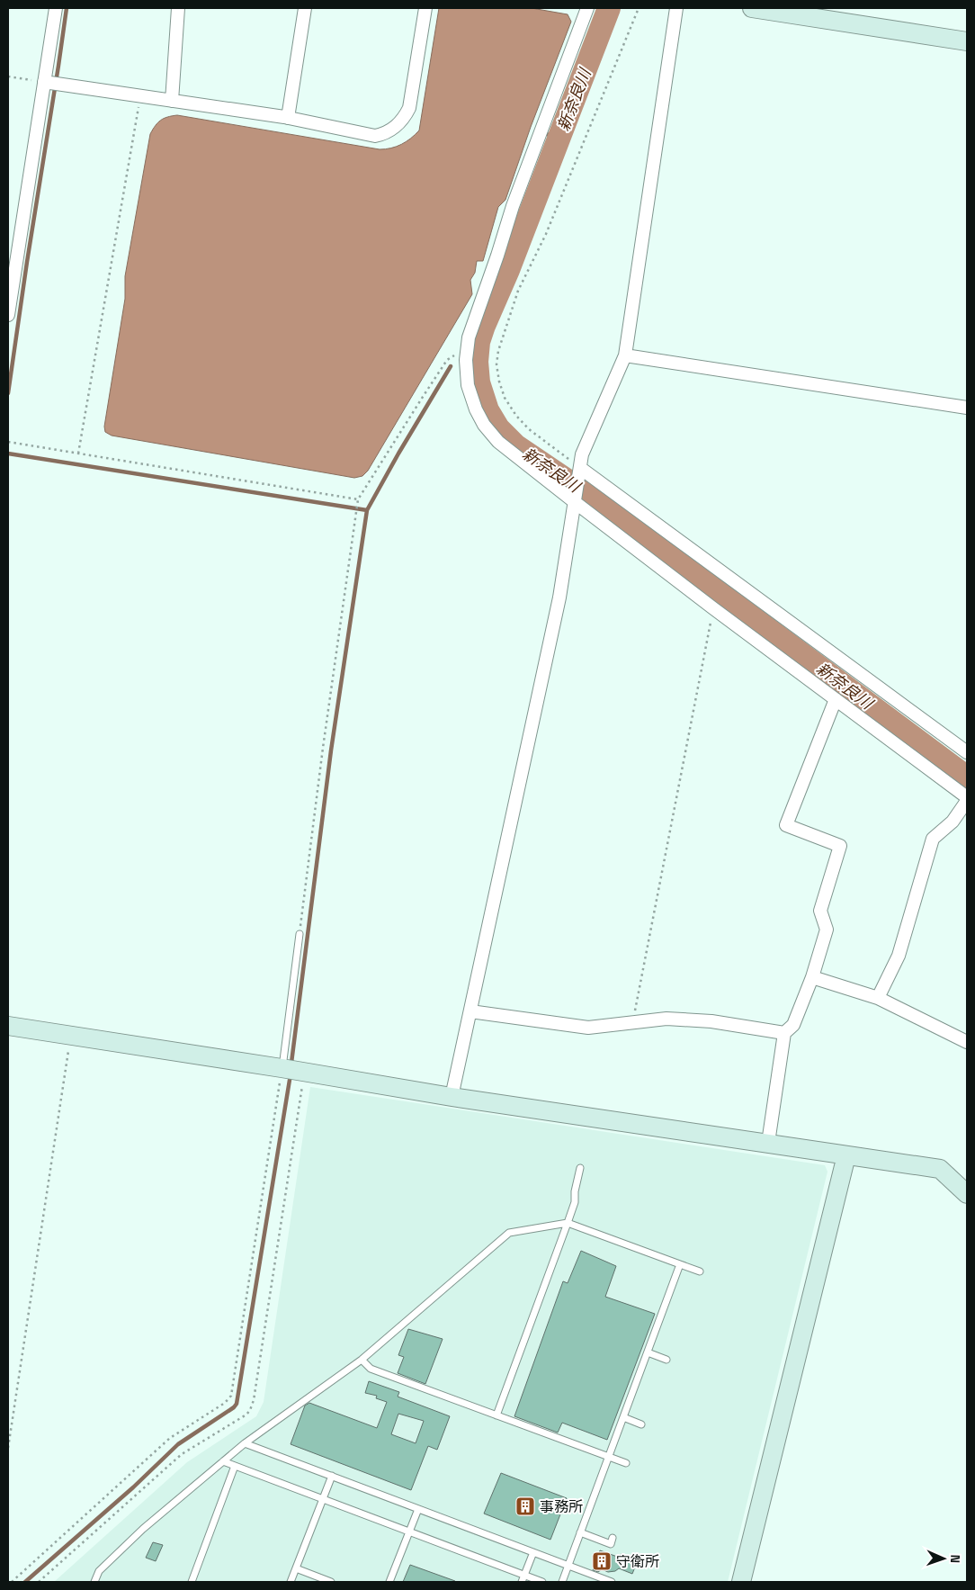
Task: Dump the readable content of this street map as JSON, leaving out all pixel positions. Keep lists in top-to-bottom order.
{
  "water": ["新奈良川"],
  "places": {
    "building": ["事務所", "守衛所"]
  },
  "north": "right"
}
